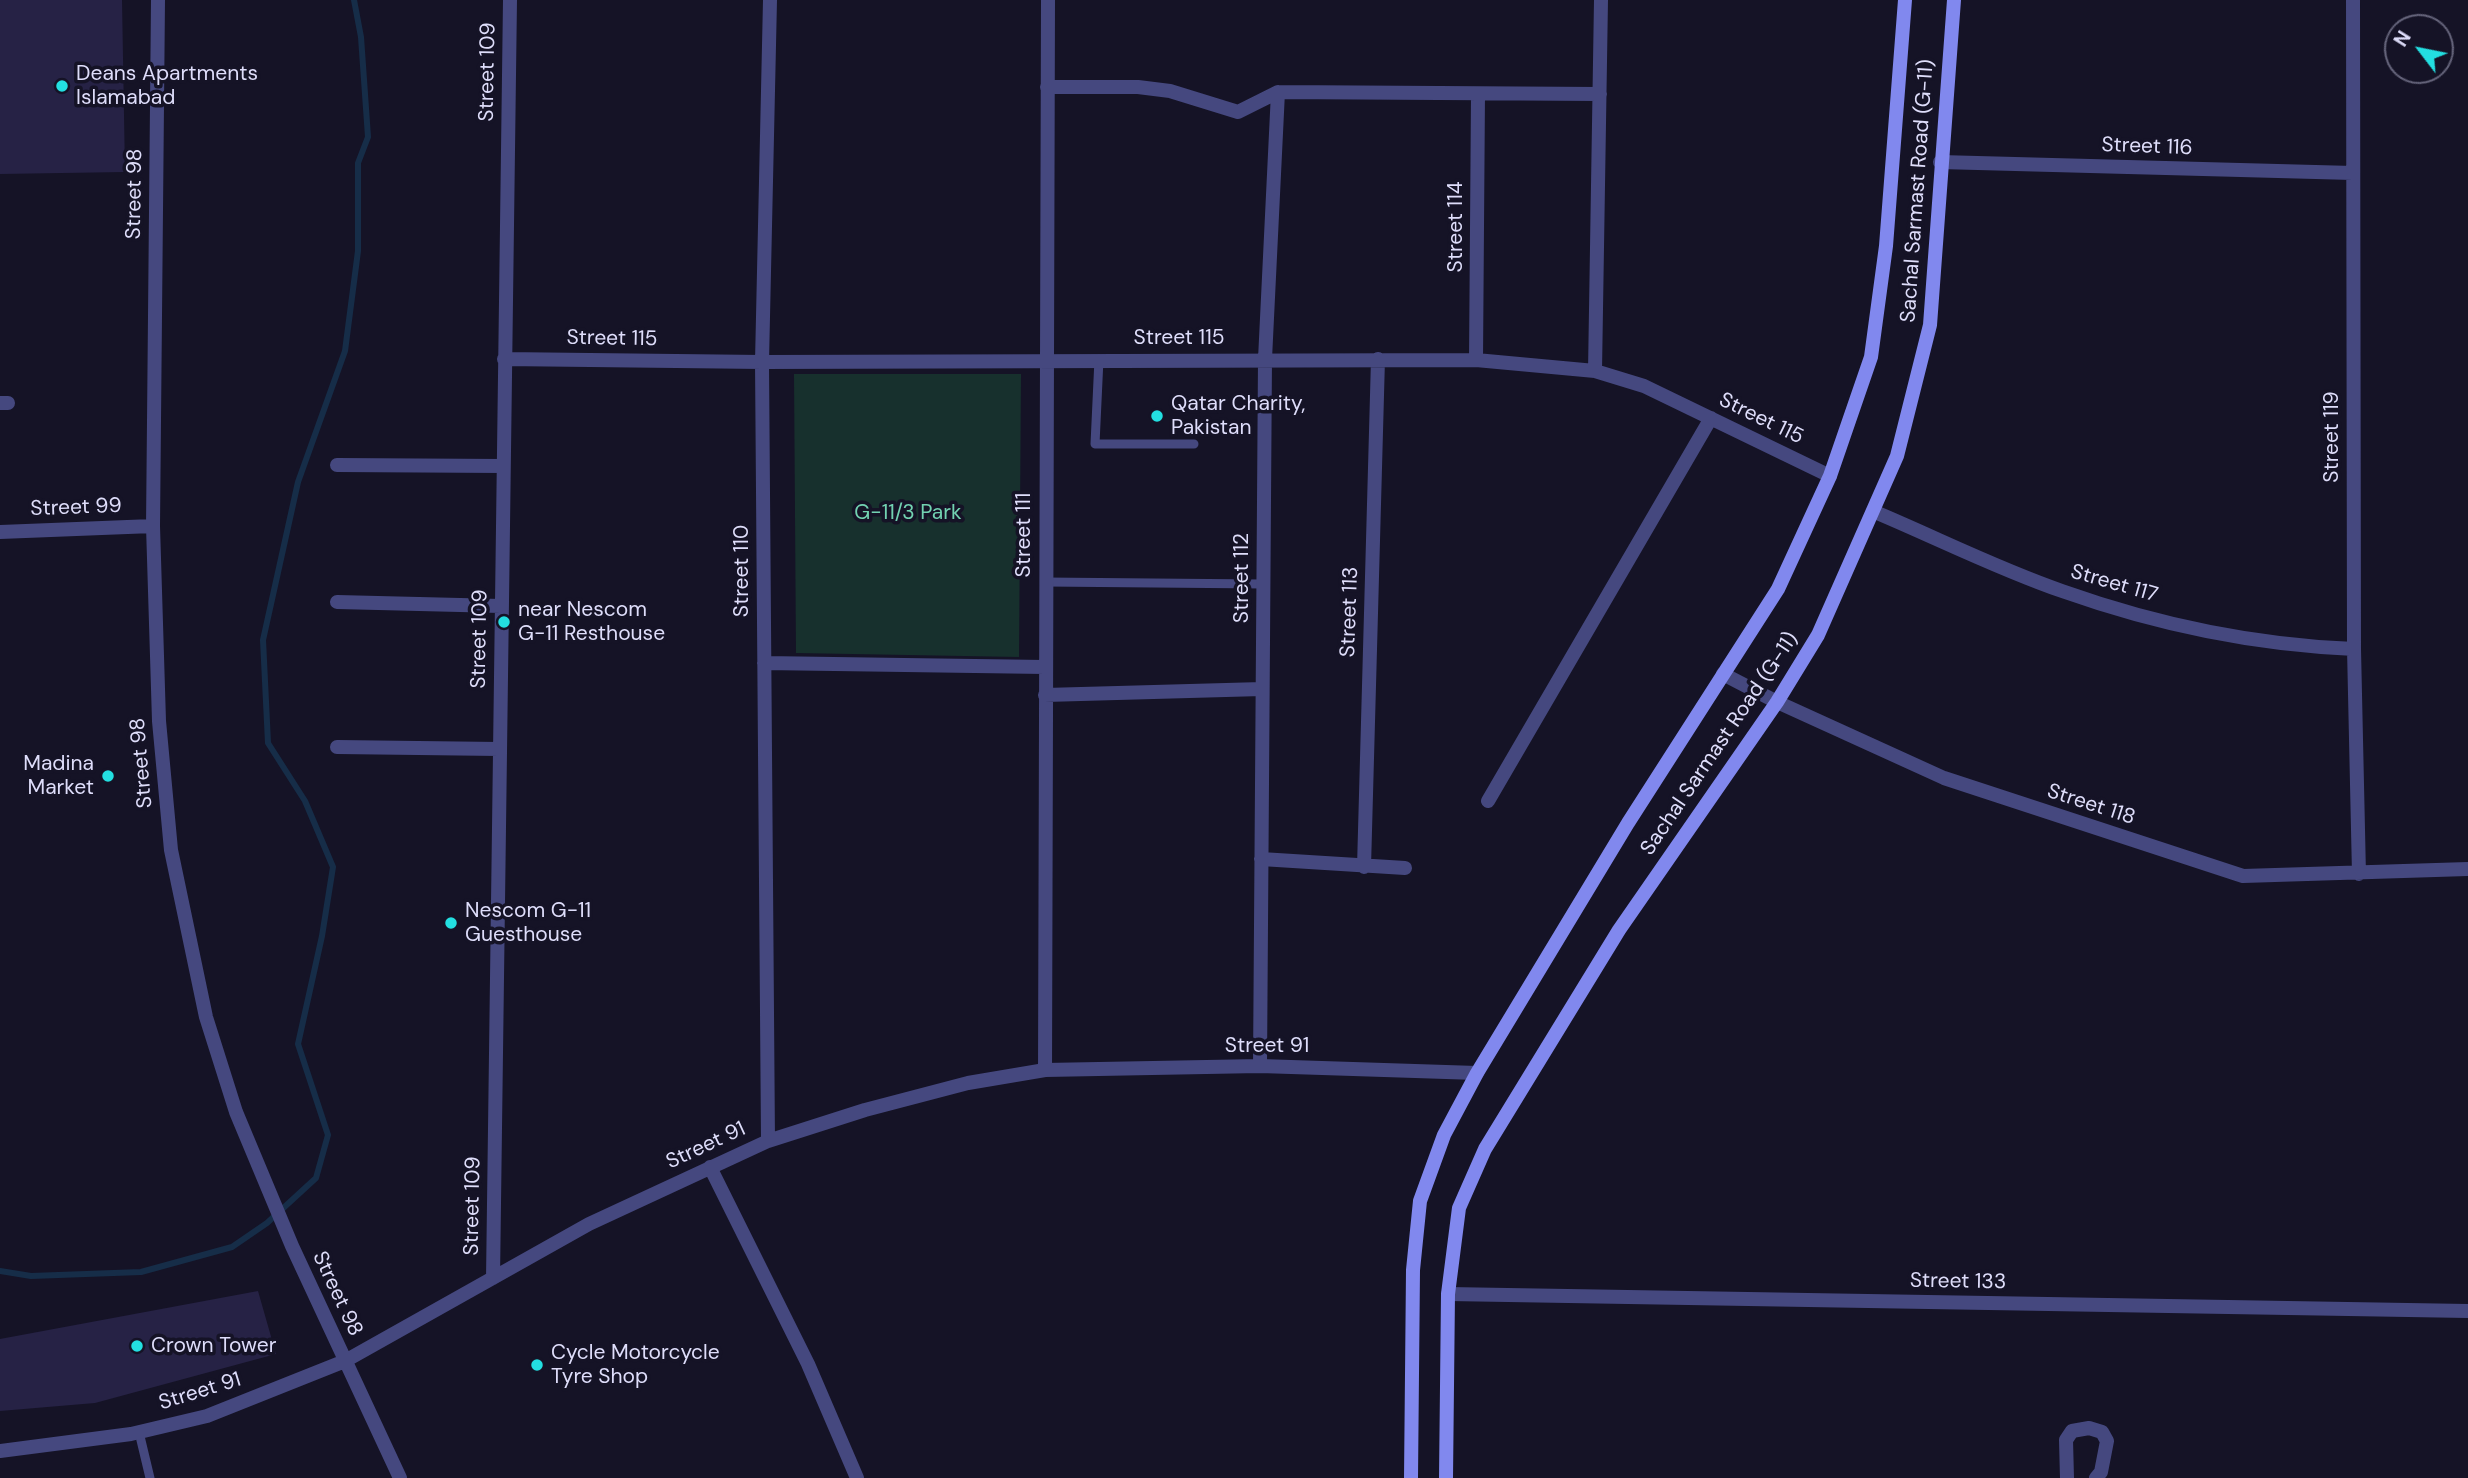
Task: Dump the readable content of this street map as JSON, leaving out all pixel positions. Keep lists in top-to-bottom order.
{
  "streets": {
    "main road": ["Sachal Sarmast Road (G-11)"],
    "street": [
      "Street 109",
      "Street 116",
      "Street 98",
      "Street 114",
      "Street 115",
      "Street 119",
      "Street 99",
      "Street 111",
      "Street 110",
      "Street 112",
      "Street 117",
      "Street 113",
      "Street 118",
      "Street 91",
      "Street 133"
    ]
  },
  "crossings": [
    ["Street 109", "Street 115"],
    ["Street 109", "Street 91"],
    ["Street 116", "Sachal Sarmast Road (G-11)"],
    ["Street 116", "Street 119"],
    ["Sachal Sarmast Road (G-11)", "Street 115"],
    ["Sachal Sarmast Road (G-11)", "Street 117"],
    ["Sachal Sarmast Road (G-11)", "Street 118"],
    ["Sachal Sarmast Road (G-11)", "Street 91"],
    ["Sachal Sarmast Road (G-11)", "Street 133"],
    ["Street 98", "Street 99"],
    ["Street 98", "Street 91"],
    ["Street 114", "Street 115"],
    ["Street 115", "Street 111"],
    ["Street 115", "Street 110"],
    ["Street 115", "Street 112"],
    ["Street 115", "Street 113"],
    ["Street 119", "Street 117"],
    ["Street 119", "Street 118"],
    ["Street 111", "Street 91"],
    ["Street 110", "Street 91"],
    ["Street 112", "Street 91"]
  ],
  "parks": ["G-11/3 Park"],
  "places": [
    "Deans Apartments Islamabad",
    "Qatar Charity, Pakistan",
    "near Nescom G-11 Resthouse",
    "Madina Market",
    "Nescom G-11 Guesthouse",
    "Crown Tower",
    "Cycle Motorcycle Tyre Shop"
  ],
  "north": "top left"
}
